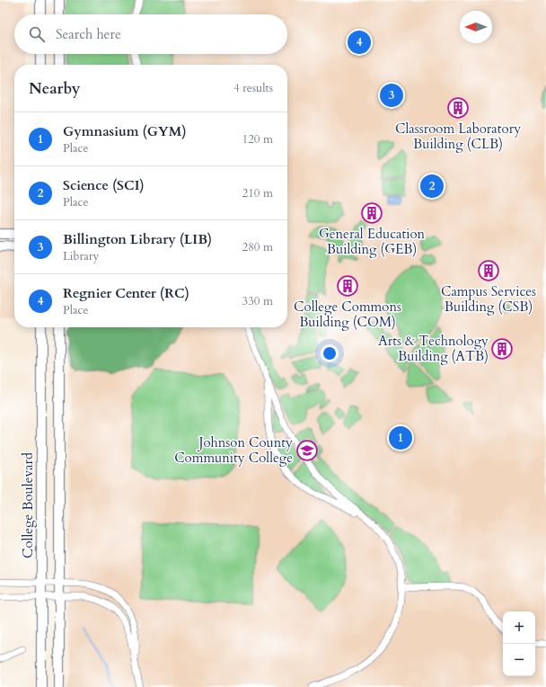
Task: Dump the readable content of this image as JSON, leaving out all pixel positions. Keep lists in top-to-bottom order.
{
  "streets": {
    "main road": ["College Boulevard"]
  },
  "places": {
    "building": [
      "Classroom Laboratory Building (CLB)",
      "General Education Building (GEB)",
      "Campus Services Building (CSB)",
      "College Commons Building (COM)",
      "Arts & Technology Building (ATB)"
    ],
    "school or university": ["Johnson County Community College"]
  },
  "north": "left",
  "page": {
    "search": "Search here",
    "pins": [
      "4",
      "3",
      "2",
      "1"
    ],
    "heading": ["Nearby", "4 results"],
    "list": [
      {
        "mark": "1",
        "name": "Gymnasium (GYM)",
        "note": "Place",
        "value": "120 m"
      },
      {
        "mark": "2",
        "name": "Science (SCI)",
        "note": "Place",
        "value": "210 m"
      },
      {
        "mark": "3",
        "name": "Billington Library (LIB)",
        "note": "Library",
        "value": "280 m"
      },
      {
        "mark": "4",
        "name": "Regnier Center (RC)",
        "note": "Place",
        "value": "330 m"
      }
    ],
    "map_buttons": ["+", "−"]
  }
}
